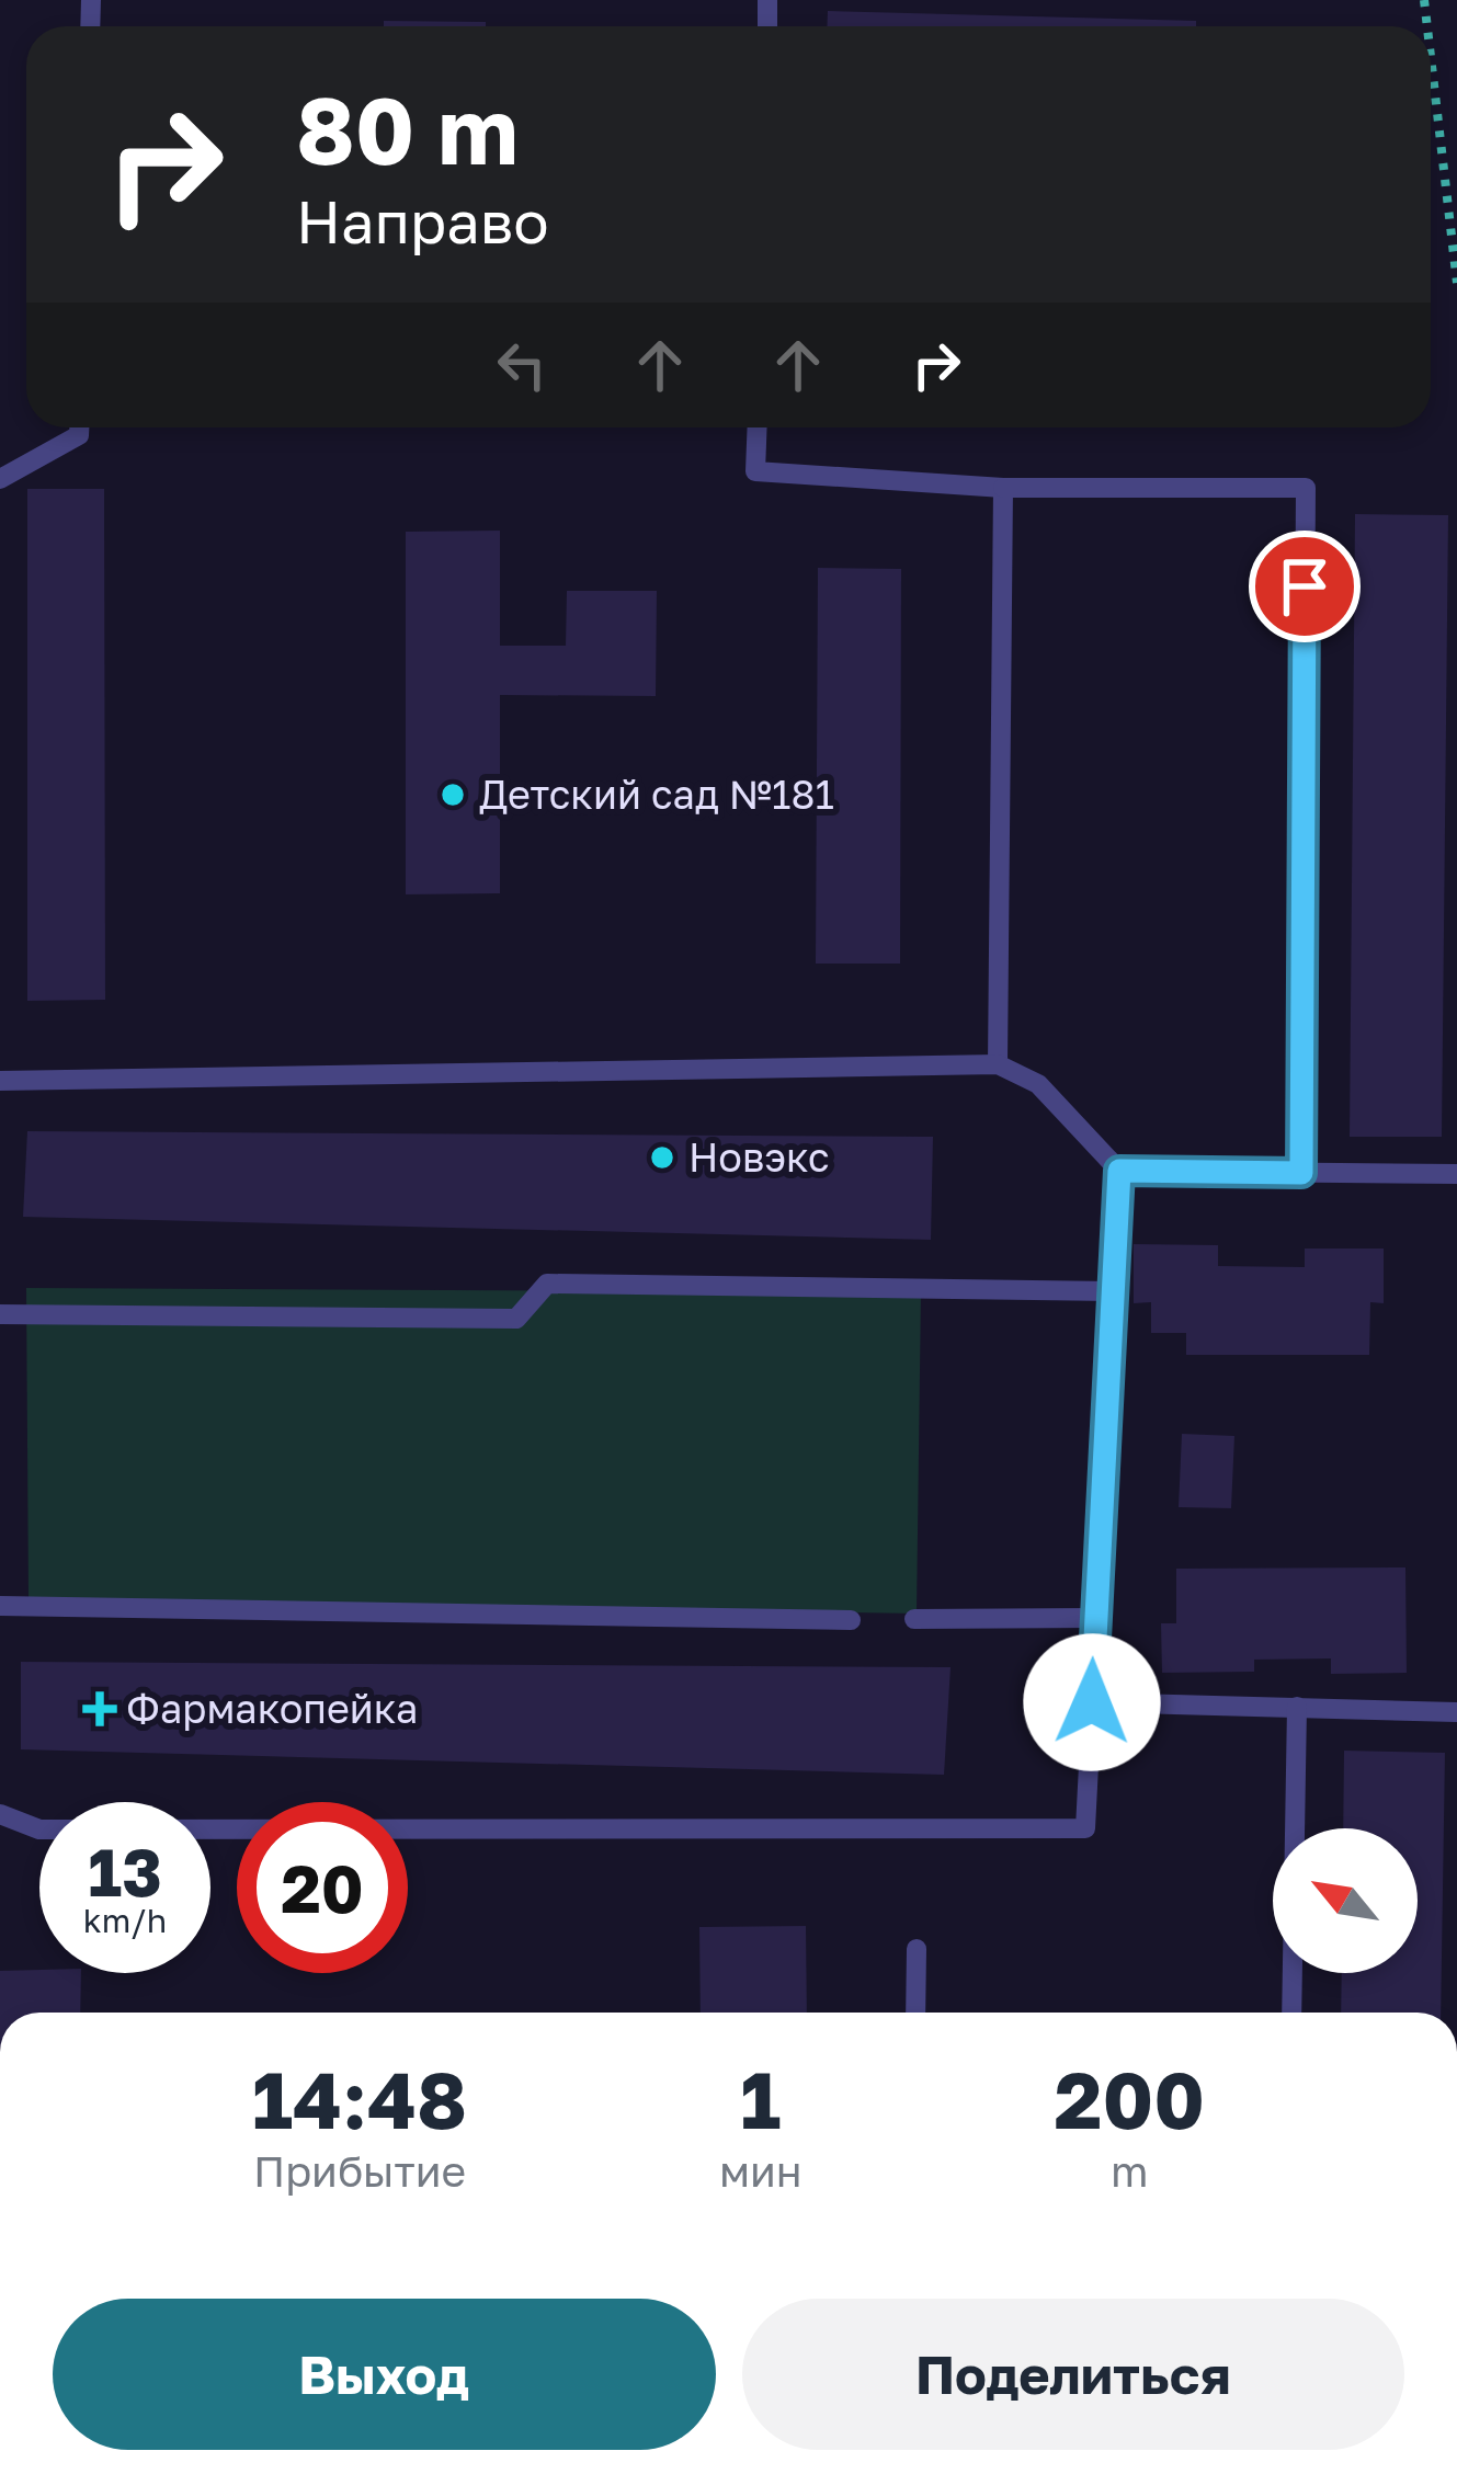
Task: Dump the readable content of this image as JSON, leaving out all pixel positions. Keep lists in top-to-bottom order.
{
  "places": {
    "other": ["Детский сад №181", "Новэкс"],
    "health": ["Фармакопейка"]
  },
  "north": "top left",
  "page": {
    "turn": ["80 m", "Направо"],
    "speed": "13 km/h",
    "limit": "20",
    "eta": [
      "14:48",
      "Прибытие",
      "1",
      "мин",
      "200",
      "m"
    ],
    "buttons": ["Выход", "Поделиться"]
  }
}
